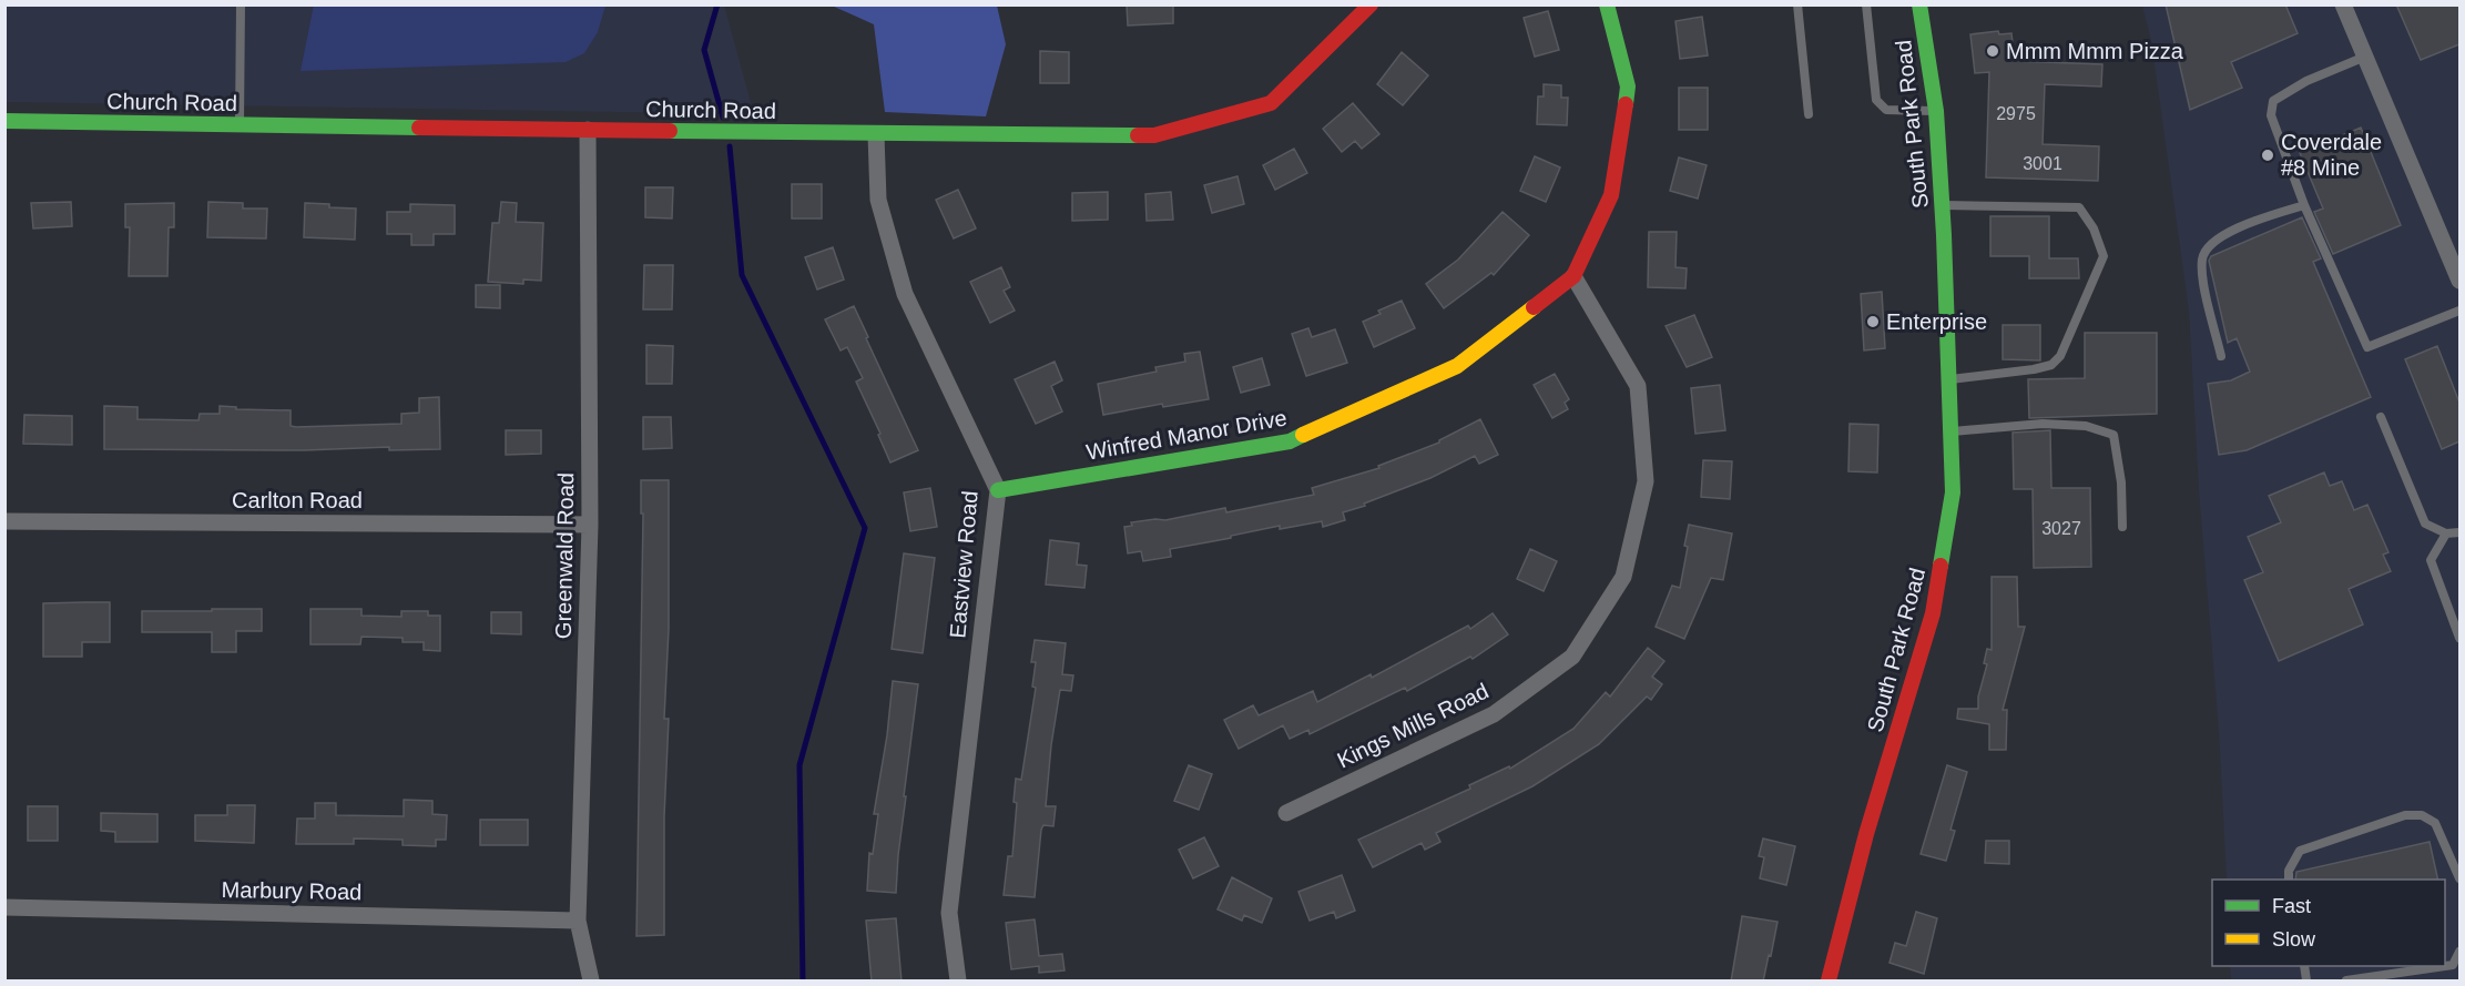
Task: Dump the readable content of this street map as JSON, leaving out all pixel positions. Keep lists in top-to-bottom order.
{
  "streets": {
    "street": [
      "Church Road",
      "South Park Road",
      "Winfred Manor Drive",
      "Carlton Road",
      "Greenwald Road",
      "Eastview Road",
      "Kings Mills Road",
      "Marbury Road"
    ]
  },
  "crossings": [
    ["Church Road", "Greenwald Road"],
    ["Church Road", "Eastview Road"],
    ["Winfred Manor Drive", "Eastview Road"],
    ["Winfred Manor Drive", "Kings Mills Road"],
    ["Carlton Road", "Greenwald Road"],
    ["Greenwald Road", "Marbury Road"]
  ],
  "places": ["Mmm Mmm Pizza", "Coverdale #8 Mine", "Enterprise"],
  "house_numbers": ["2975", "3001", "3027"],
  "legend": ["Fast", "Slow"]
}
